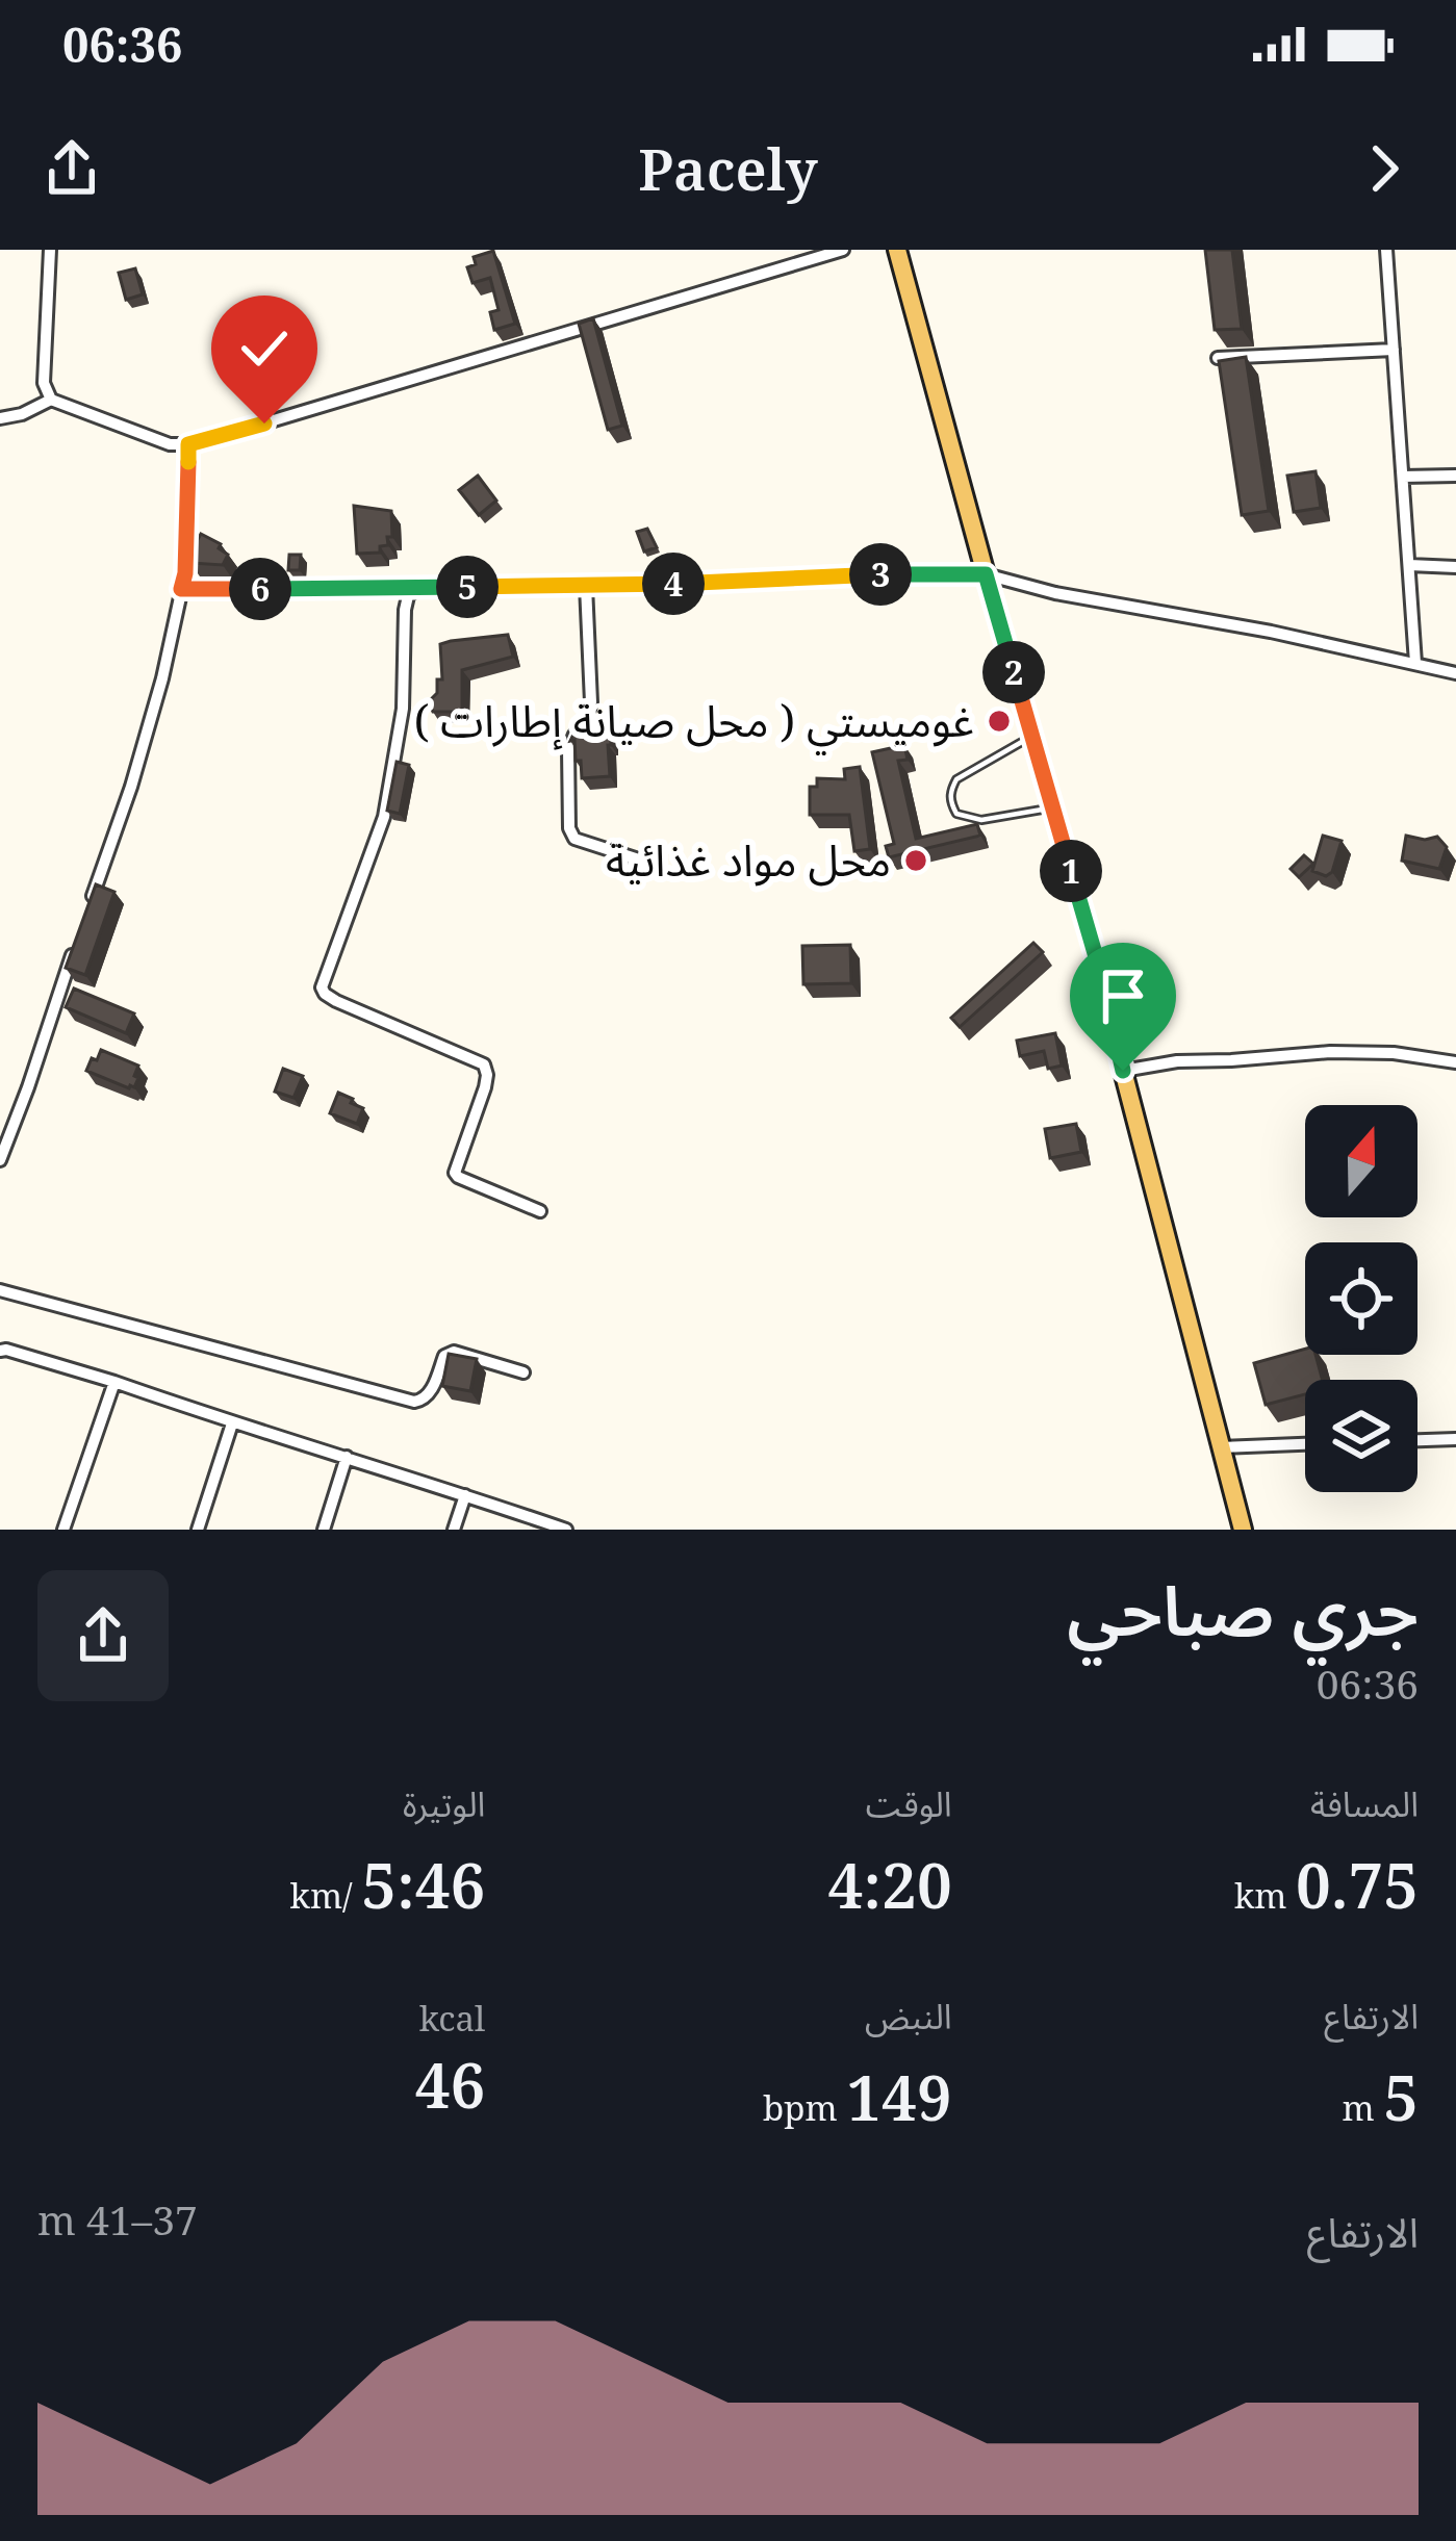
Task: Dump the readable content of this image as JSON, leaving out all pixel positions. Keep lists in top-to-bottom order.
{
  "places": ["غوميستي ( محل صيانة إطارات )", "محل مواد غذائية"],
  "north": "top",
  "page": {
    "status": "06:36",
    "header": "Pacely",
    "pins": [
      "3",
      "4",
      "5",
      "6",
      "2",
      "1"
    ],
    "heading": ["جري صباحي", "06:36"],
    "stats": [
      ["المسافة", "0.75 km"],
      ["الوقت", "4:20"],
      ["الوتيرة", "5:46 /km"],
      ["الارتفاع", "5 m"],
      ["النبض", "149 bpm"],
      ["kcal", "46"]
    ],
    "chart": ["الارتفاع", "37–41 m"]
  }
}
